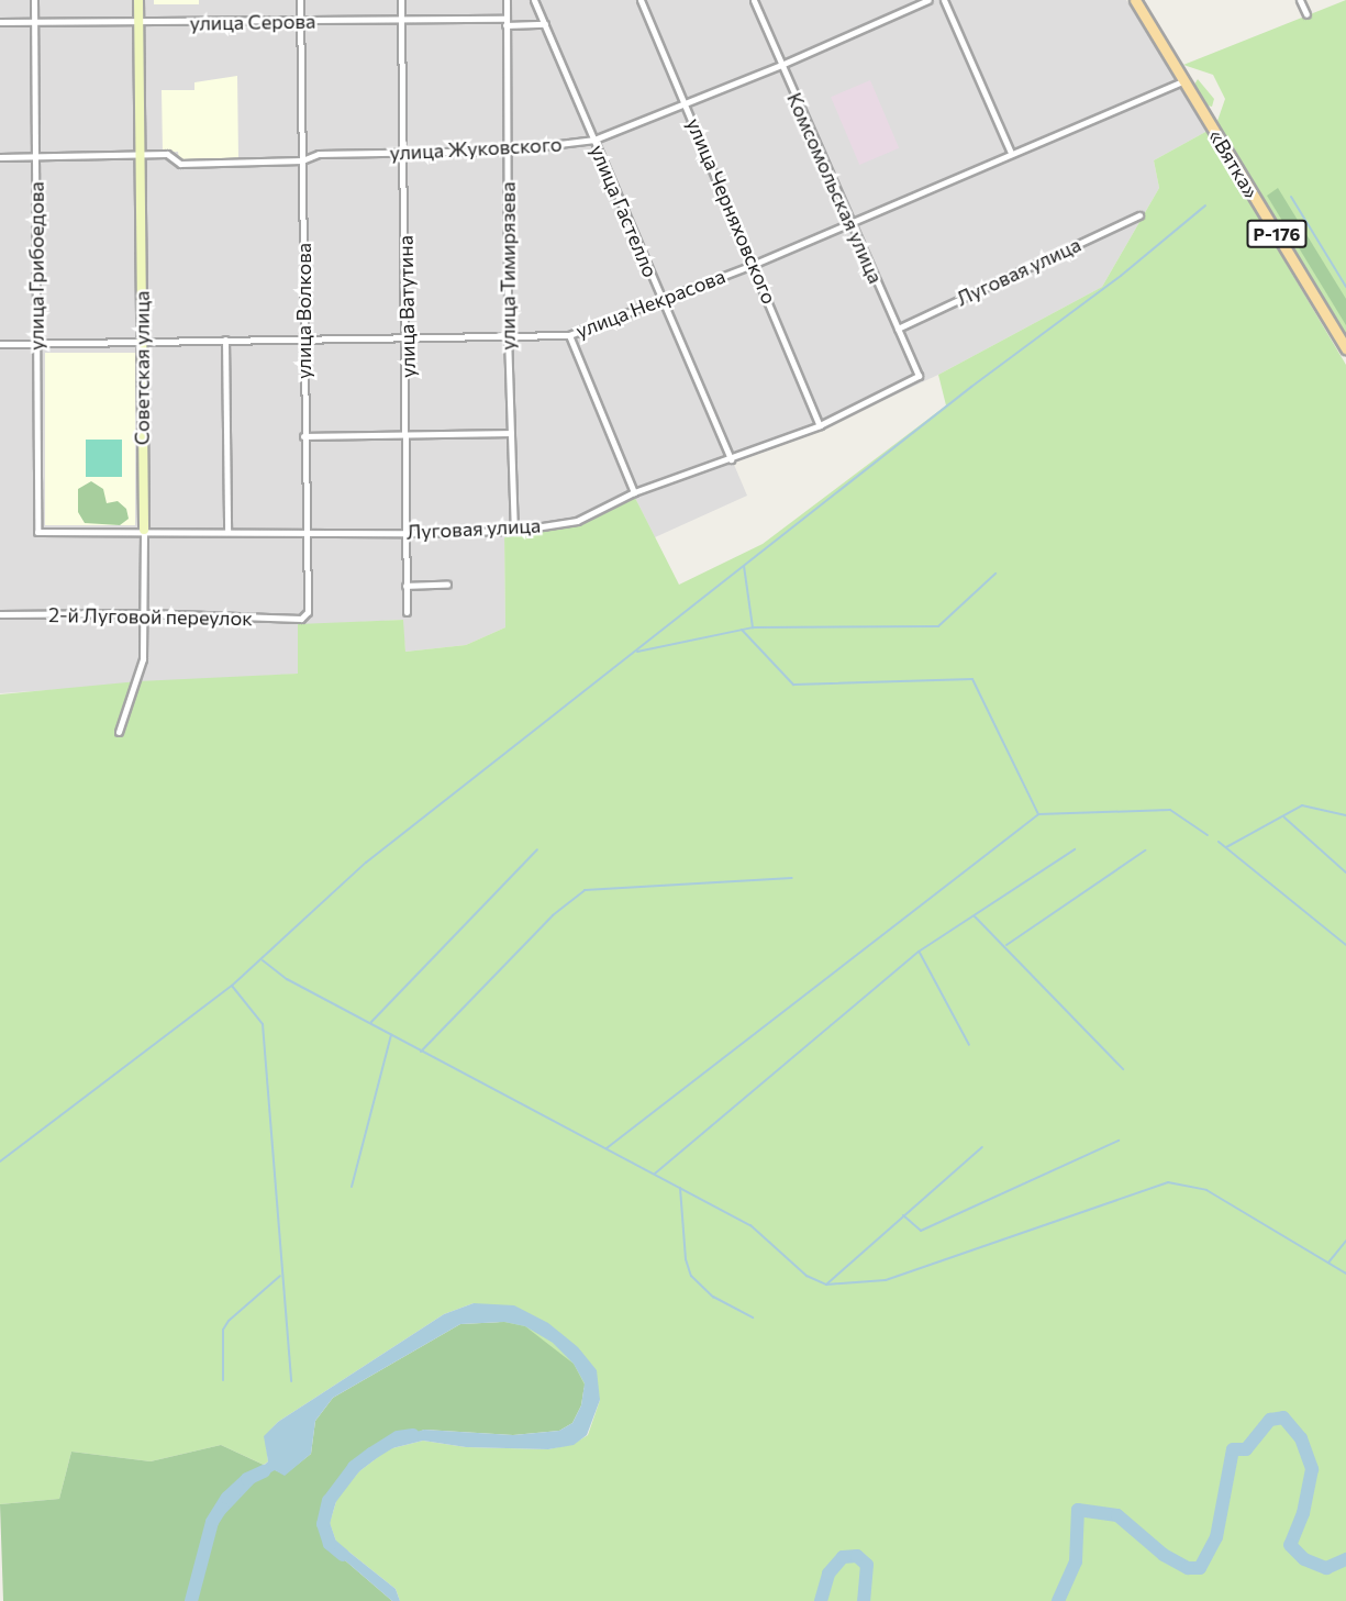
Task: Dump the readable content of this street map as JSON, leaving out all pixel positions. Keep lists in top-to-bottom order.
{
  "streets": {
    "main road": ["«Вятка»", "Р-176"],
    "street": [
      "улица Серова",
      "улица Жуковского",
      "Комсомольская улица",
      "улица Гастелло",
      "улица Черняховского",
      "улица Грибоедова",
      "улица Тимирязева",
      "Луговая улица",
      "улица Некрасова",
      "улица Ватутина",
      "улица Волкова",
      "Советская улица",
      "2-й Луговой переулок"
    ]
  },
  "crossings": [
    ["улица Серова", "улица Гастелло"],
    ["улица Серова", "улица Грибоедова"],
    ["улица Серова", "улица Тимирязева"],
    ["улица Серова", "улица Ватутина"],
    ["улица Серова", "улица Волкова"],
    ["улица Серова", "Советская улица"],
    ["улица Жуковского", "Комсомольская улица"],
    ["улица Жуковского", "улица Гастелло"],
    ["улица Жуковского", "улица Черняховского"],
    ["улица Жуковского", "улица Грибоедова"],
    ["улица Жуковского", "улица Тимирязева"],
    ["улица Жуковского", "улица Ватутина"],
    ["улица Жуковского", "улица Волкова"],
    ["улица Жуковского", "Советская улица"],
    ["«Вятка»", "улица Некрасова"],
    ["Комсомольская улица", "Луговая улица"],
    ["Комсомольская улица", "улица Некрасова"],
    ["улица Гастелло", "Луговая улица"],
    ["улица Гастелло", "улица Некрасова"],
    ["улица Черняховского", "Луговая улица"],
    ["улица Черняховского", "улица Некрасова"],
    ["улица Грибоедова", "Луговая улица"],
    ["улица Грибоедова", "улица Некрасова"],
    ["улица Тимирязева", "Луговая улица"],
    ["улица Тимирязева", "улица Некрасова"],
    ["Луговая улица", "улица Ватутина"],
    ["Луговая улица", "улица Волкова"],
    ["Луговая улица", "Советская улица"],
    ["улица Некрасова", "улица Ватутина"],
    ["улица Некрасова", "улица Волкова"],
    ["улица Некрасова", "Советская улица"],
    ["улица Волкова", "2-й Луговой переулок"],
    ["Советская улица", "2-й Луговой переулок"]
  ]
}
